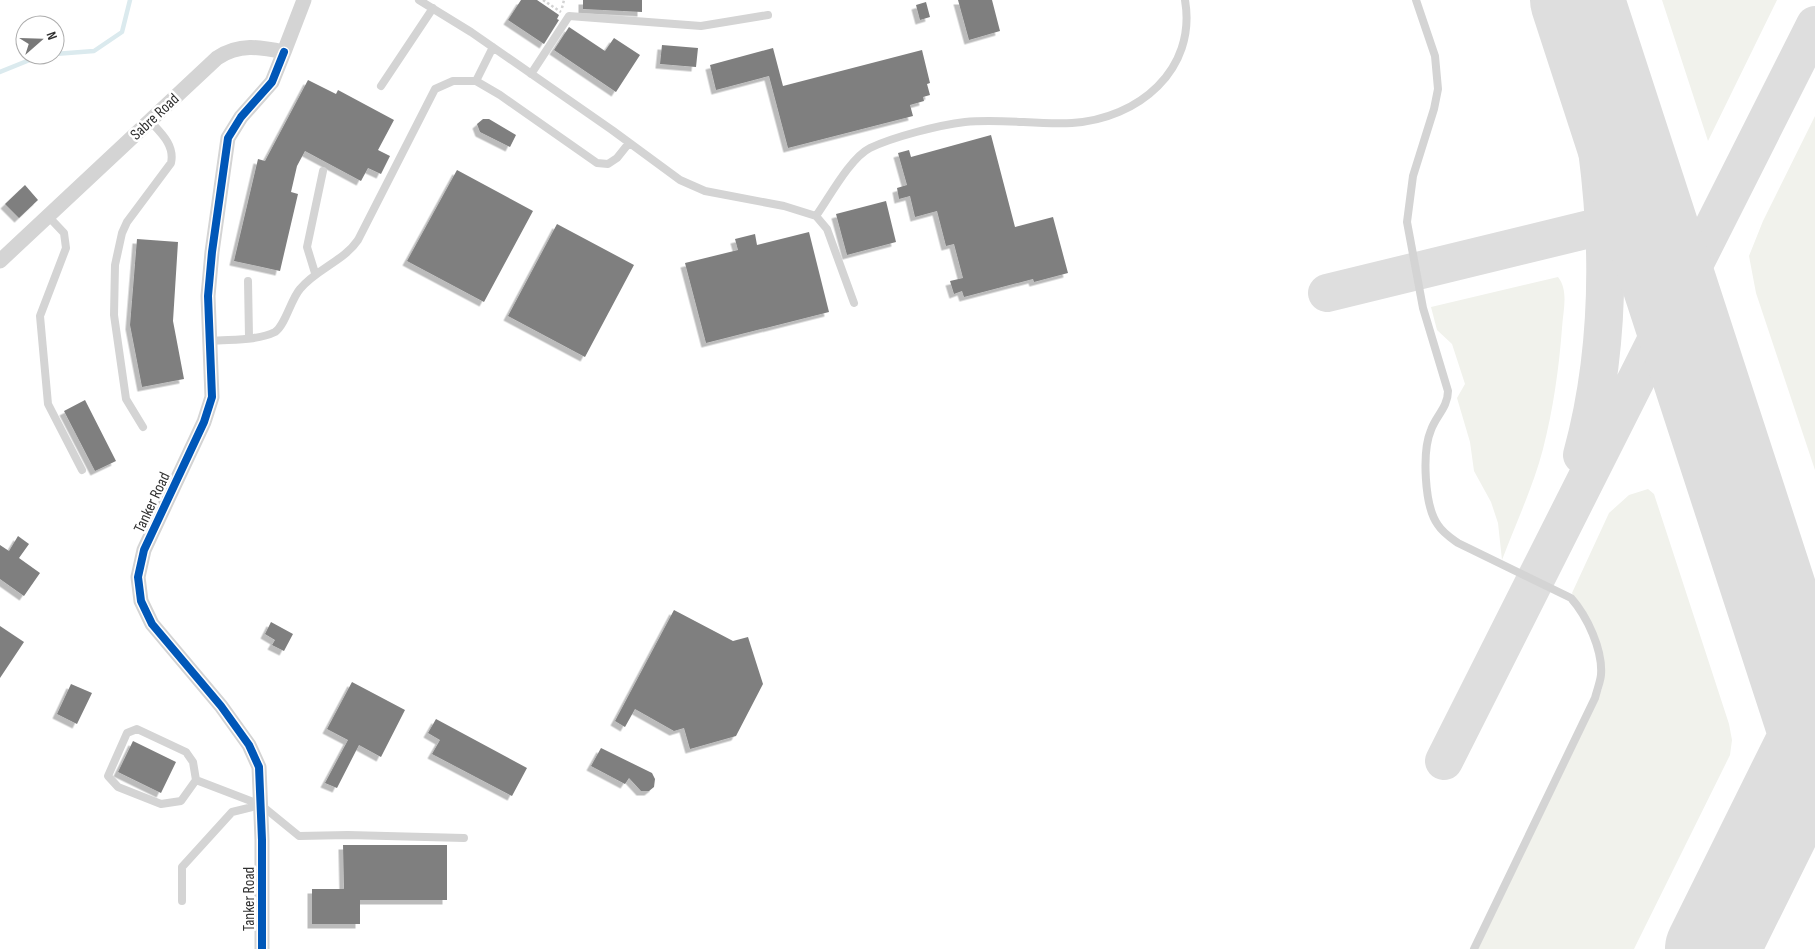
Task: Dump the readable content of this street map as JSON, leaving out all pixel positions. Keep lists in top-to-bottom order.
{
  "streets": {
    "street": ["Sabre Road", "Tanker Road"]
  },
  "crossings": [
    ["Sabre Road", "Tanker Road"]
  ],
  "north": "right"
}
